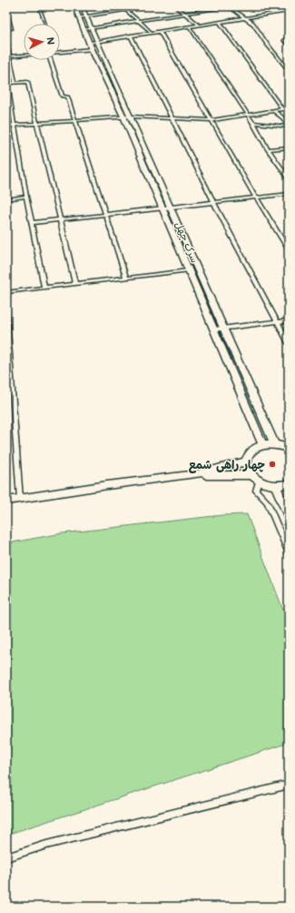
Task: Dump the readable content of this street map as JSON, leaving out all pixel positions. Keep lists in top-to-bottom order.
{
  "streets": {
    "main road": ["سرک چهل"]
  },
  "places": ["چهار راهی شمع"],
  "north": "right"
}
